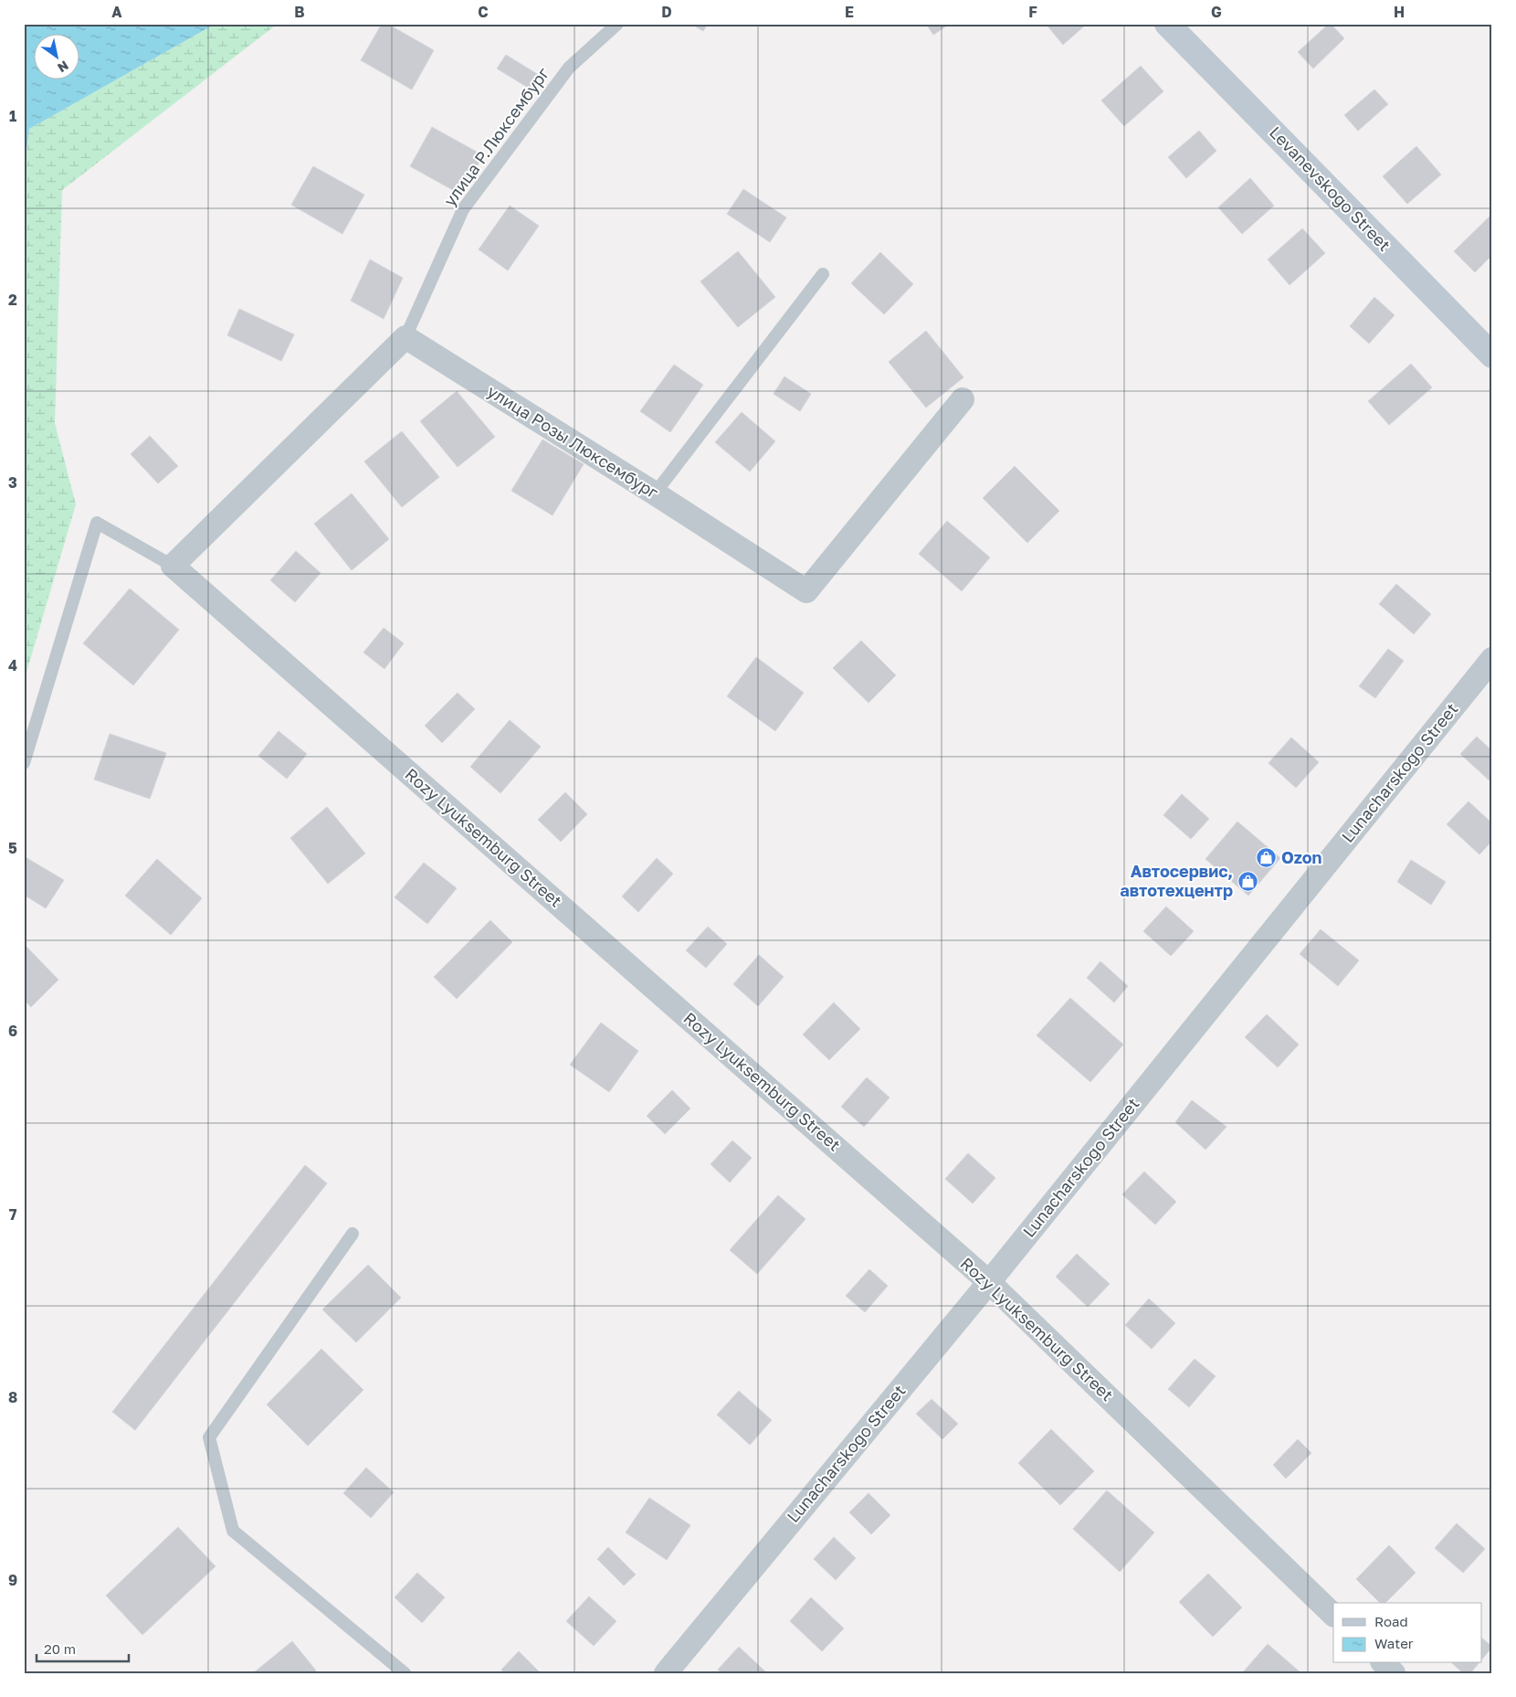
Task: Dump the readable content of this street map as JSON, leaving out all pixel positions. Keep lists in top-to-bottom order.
{
  "streets": {
    "street": [
      "Levanevskogo Street",
      "улица Розы Люксембург",
      "Lunacharskogo Street",
      "Rozy Lyuksemburg Street"
    ],
    "lane": ["улица Р.Люксембург"]
  },
  "crossings": [
    ["улица Р.Люксембург", "улица Розы Люксембург"],
    ["Lunacharskogo Street", "Rozy Lyuksemburg Street"]
  ],
  "places": {
    "shop": ["Ozon", "Автосервис, автотехцентр"]
  },
  "legend": ["Road", "Water"],
  "scale_bar": "20 m",
  "north": "bottom right",
  "grid": {
    "columns": [
      "A",
      "B",
      "C",
      "D",
      "E",
      "F",
      "G",
      "H"
    ],
    "rows": [
      "1",
      "2",
      "3",
      "4",
      "5",
      "6",
      "7",
      "8",
      "9"
    ]
  }
}
